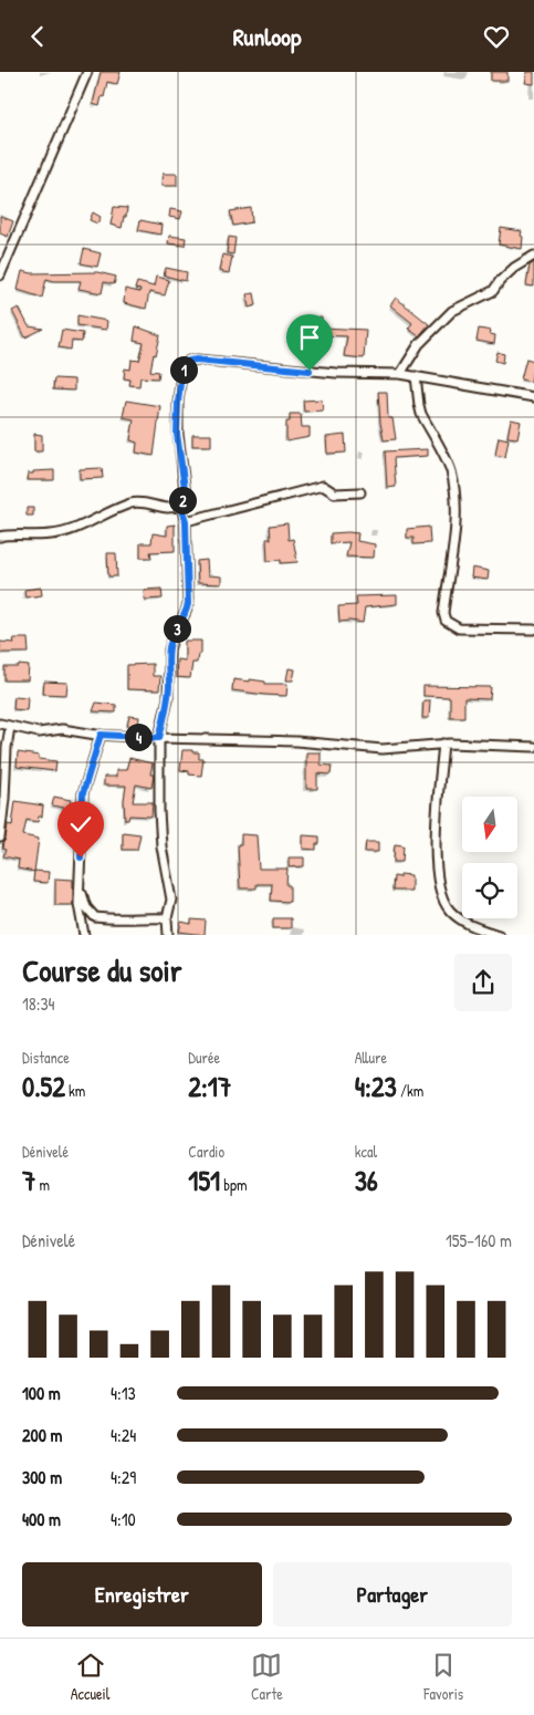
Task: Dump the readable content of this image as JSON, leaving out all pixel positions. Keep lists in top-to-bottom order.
{
  "north": "bottom",
  "page": {
    "header": "Runloop",
    "pins": [
      "1",
      "2",
      "3",
      "4"
    ],
    "heading": ["Course du soir", "18:34"],
    "stats": [
      ["Distance", "0.52 km"],
      ["Durée", "2:17"],
      ["Allure", "4:23 /km"],
      ["Dénivelé", "7 m"],
      ["Cardio", "151 bpm"],
      ["kcal", "36"]
    ],
    "chart": ["Dénivelé", "155–160 m"],
    "list": [
      {
        "name": "100 m",
        "note": "4:13"
      },
      {
        "name": "200 m",
        "note": "4:24"
      },
      {
        "name": "300 m",
        "note": "4:29"
      },
      {
        "name": "400 m",
        "note": "4:10"
      }
    ],
    "buttons": ["Enregistrer", "Partager"],
    "tabs": ["Accueil", "Carte", "Favoris"]
  }
}
